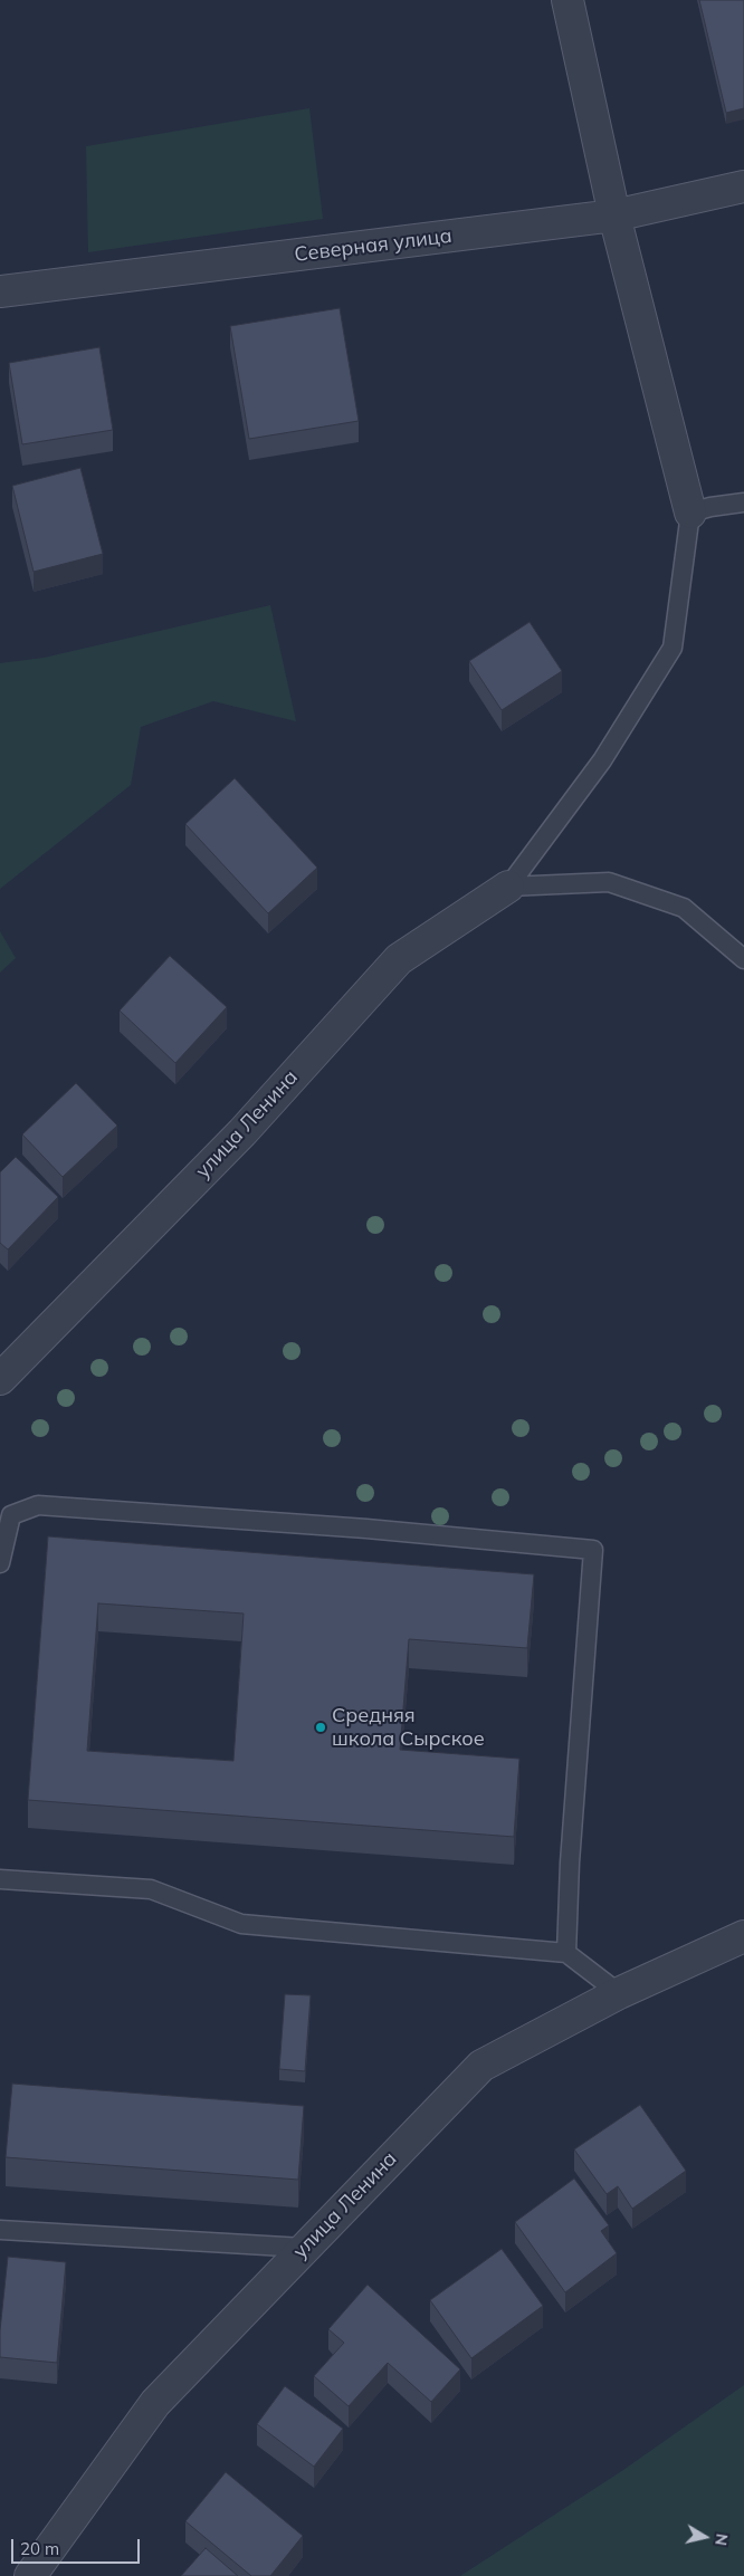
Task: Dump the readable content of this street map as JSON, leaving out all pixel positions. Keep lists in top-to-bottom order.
{
  "streets": {
    "street": ["Северная улица", "улица Ленина"]
  },
  "places": ["Средняя школа Сырское"],
  "scale_bar": "20 m",
  "north": "right"
}
